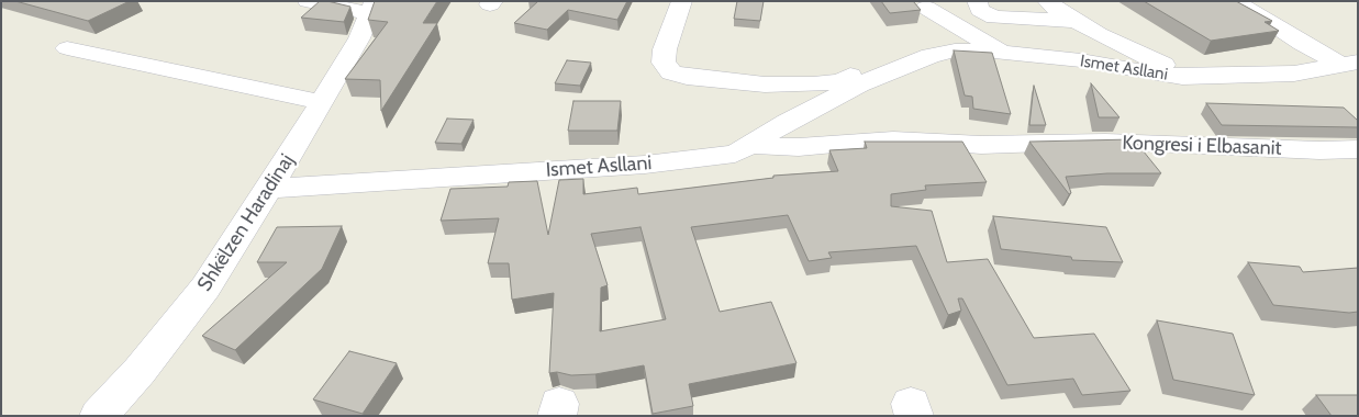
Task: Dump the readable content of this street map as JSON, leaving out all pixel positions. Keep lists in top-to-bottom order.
{
  "streets": {
    "street": ["Ismet Asllani", "Kongresi i Elbasanit", "Shkëlzen Haradinaj"]
  },
  "crossings": [
    ["Ismet Asllani", "Kongresi i Elbasanit"],
    ["Ismet Asllani", "Shkëlzen Haradinaj"]
  ]
}
